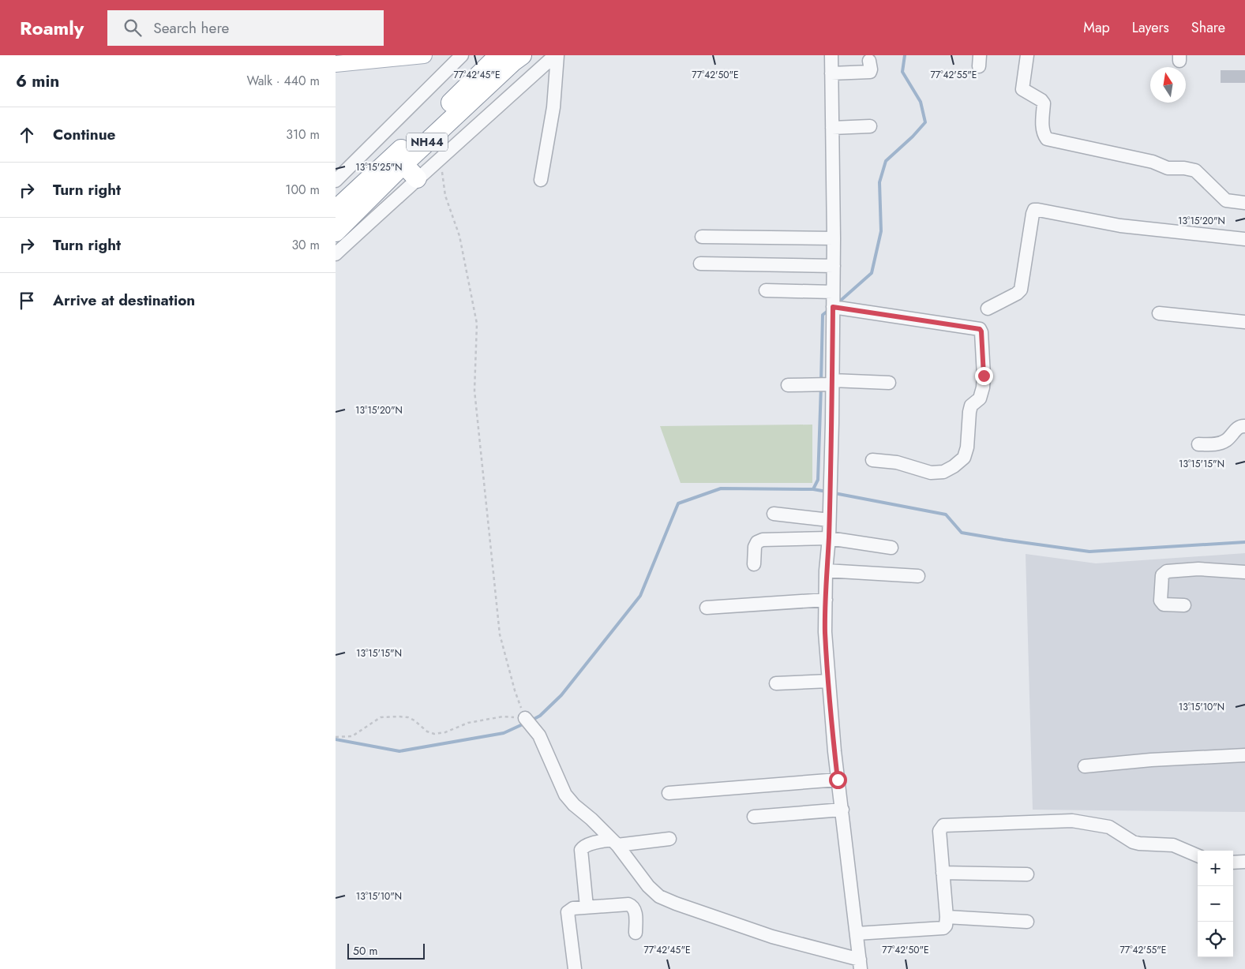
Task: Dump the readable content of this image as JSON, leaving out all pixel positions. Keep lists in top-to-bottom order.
{
  "streets": {
    "highway": ["NH44"]
  },
  "scale_bar": "50 m",
  "north": "top",
  "page": {
    "header": "Roamly",
    "search": "Search here",
    "nav": ["Map", "Layers", "Share"],
    "heading": ["6 min", "Walk · 440 m"],
    "list": [
      ["Continue", "310 m"],
      ["Turn right", "100 m"],
      ["Turn right", "30 m"],
      "Arrive at destination"
    ],
    "map_buttons": ["+", "−"],
    "scale": "50 m"
  },
  "coordinates": [
    "77°42'45\"E",
    "77°42'50\"E",
    "77°42'55\"E",
    "13°15'25\"N",
    "13°15'20\"N",
    "13°15'15\"N",
    "13°15'10\"N"
  ]
}
